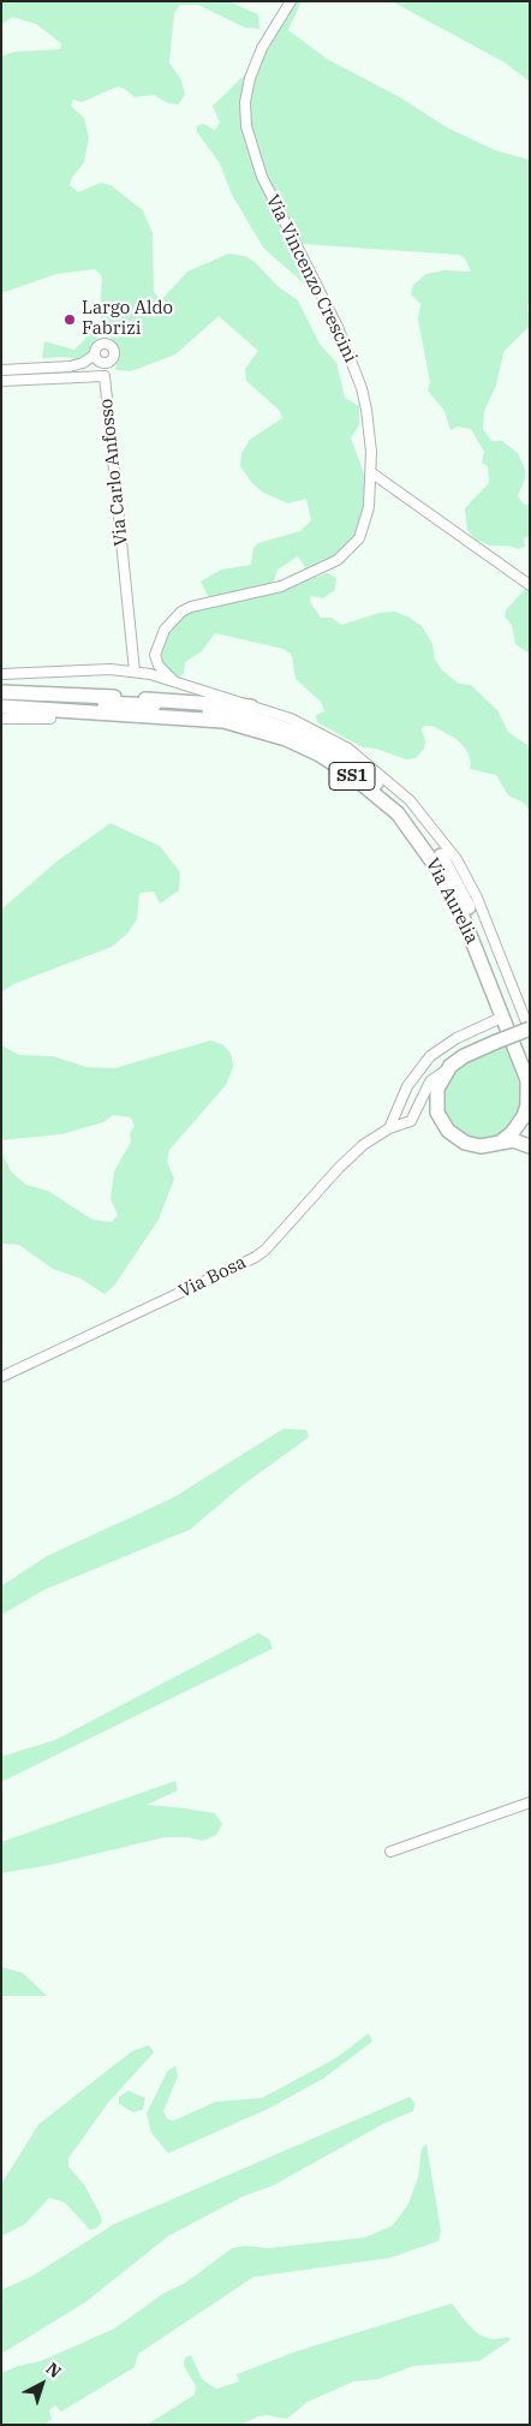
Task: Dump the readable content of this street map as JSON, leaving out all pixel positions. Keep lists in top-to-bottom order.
{
  "streets": {
    "highway": ["SS1", "Via Aurelia"],
    "street": ["Via Vincenzo Crescini", "Via Carlo Anfosso", "Via Bosa"]
  },
  "places": ["Largo Aldo Fabrizi"],
  "north": "top right"
}
